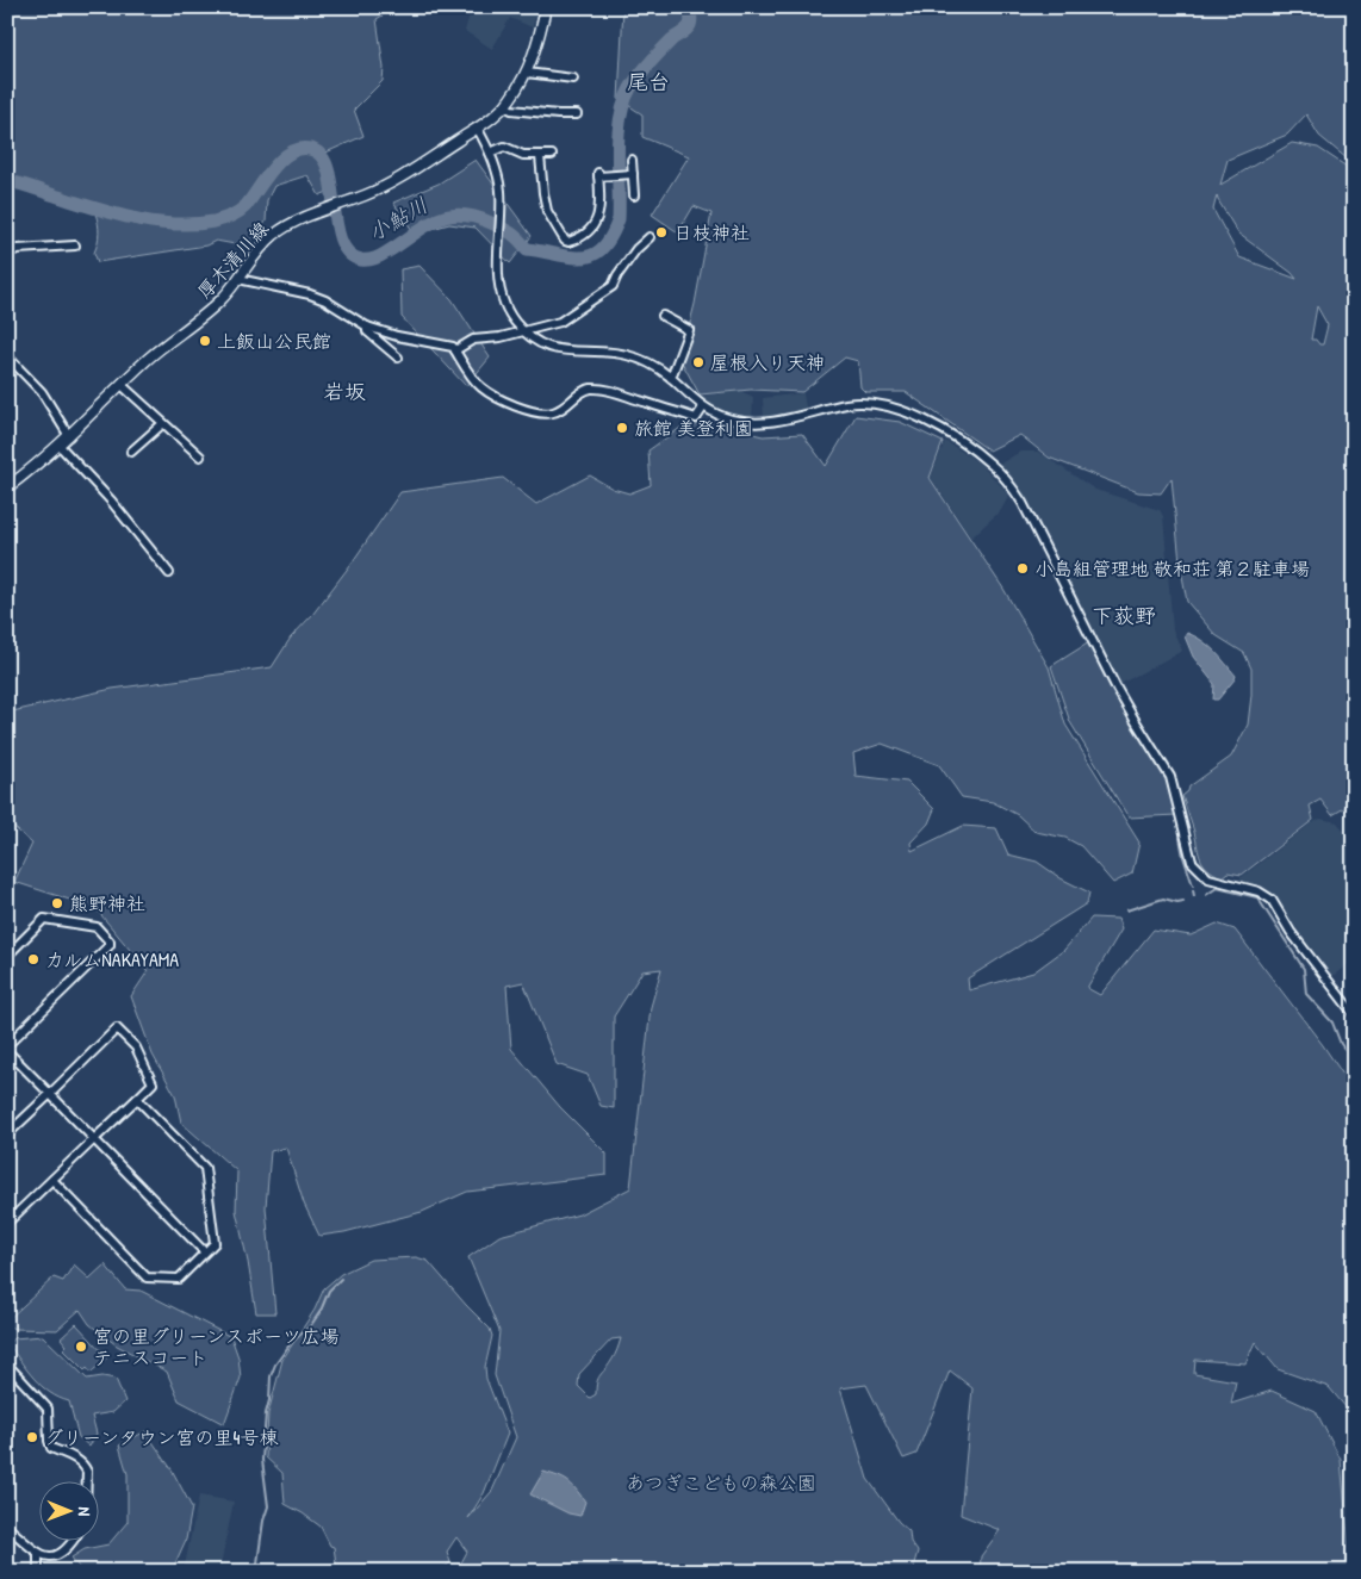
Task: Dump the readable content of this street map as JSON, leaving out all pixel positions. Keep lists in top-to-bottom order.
{
  "streets": {
    "main road": ["厚木清川線"]
  },
  "districts": ["尾台", "岩坂", "下荻野"],
  "water": ["小鮎川"],
  "parks": ["あつぎこどもの森公園"],
  "places": [
    "日枝神社",
    "上飯山公民館",
    "屋根入り天神",
    "旅館 美登利園",
    "小島組管理地 敬和荘 第２駐車場",
    "熊野神社",
    "カルムNAKAYAMA",
    "宮の里グリーンスポーツ広場 テニスコート",
    "グリーンタウン宮の里4号棟"
  ],
  "north": "right"
}
